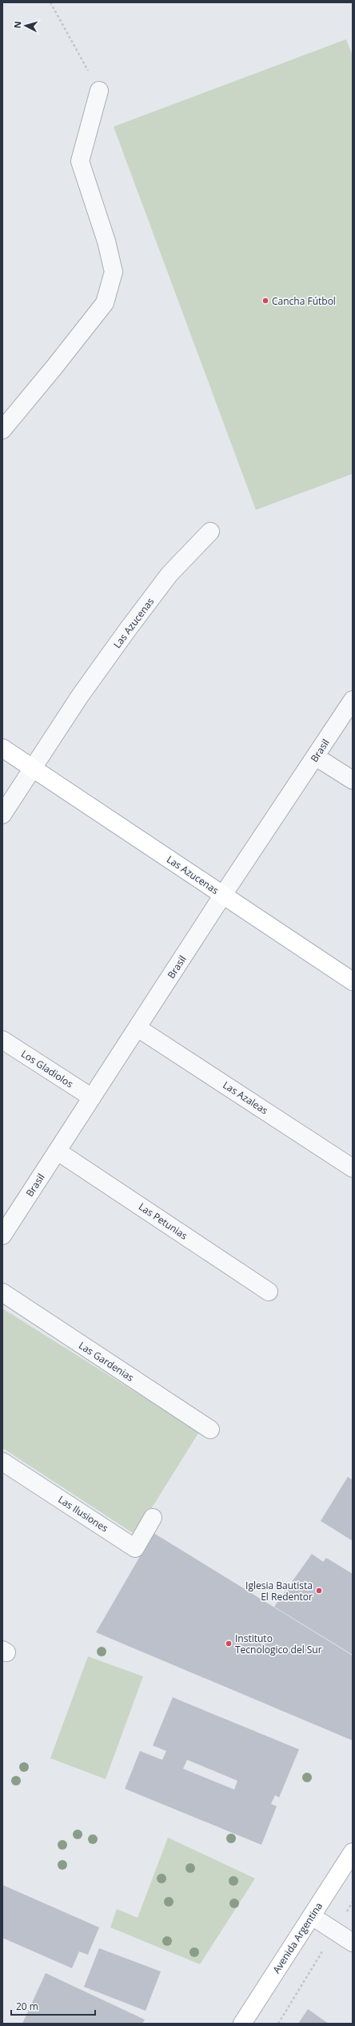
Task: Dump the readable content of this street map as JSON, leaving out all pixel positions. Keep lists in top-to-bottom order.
{
  "streets": {
    "main road": ["Las Azucenas", "Avenida Argentina"],
    "street": [
      "Brasil",
      "Los Gladiolos",
      "Las Azaleas",
      "Las Petunias",
      "Las Gardenias",
      "Las Ilusiones"
    ]
  },
  "crossings": [
    ["Las Azucenas", "Brasil"],
    ["Brasil", "Los Gladiolos"],
    ["Brasil", "Las Azaleas"],
    ["Brasil", "Las Petunias"]
  ],
  "places": ["Cancha Fútbol", "Iglesia Bautista El Redentor", "Instituto Tecnologico del Sur"],
  "scale_bar": "20 m",
  "north": "left"
}
